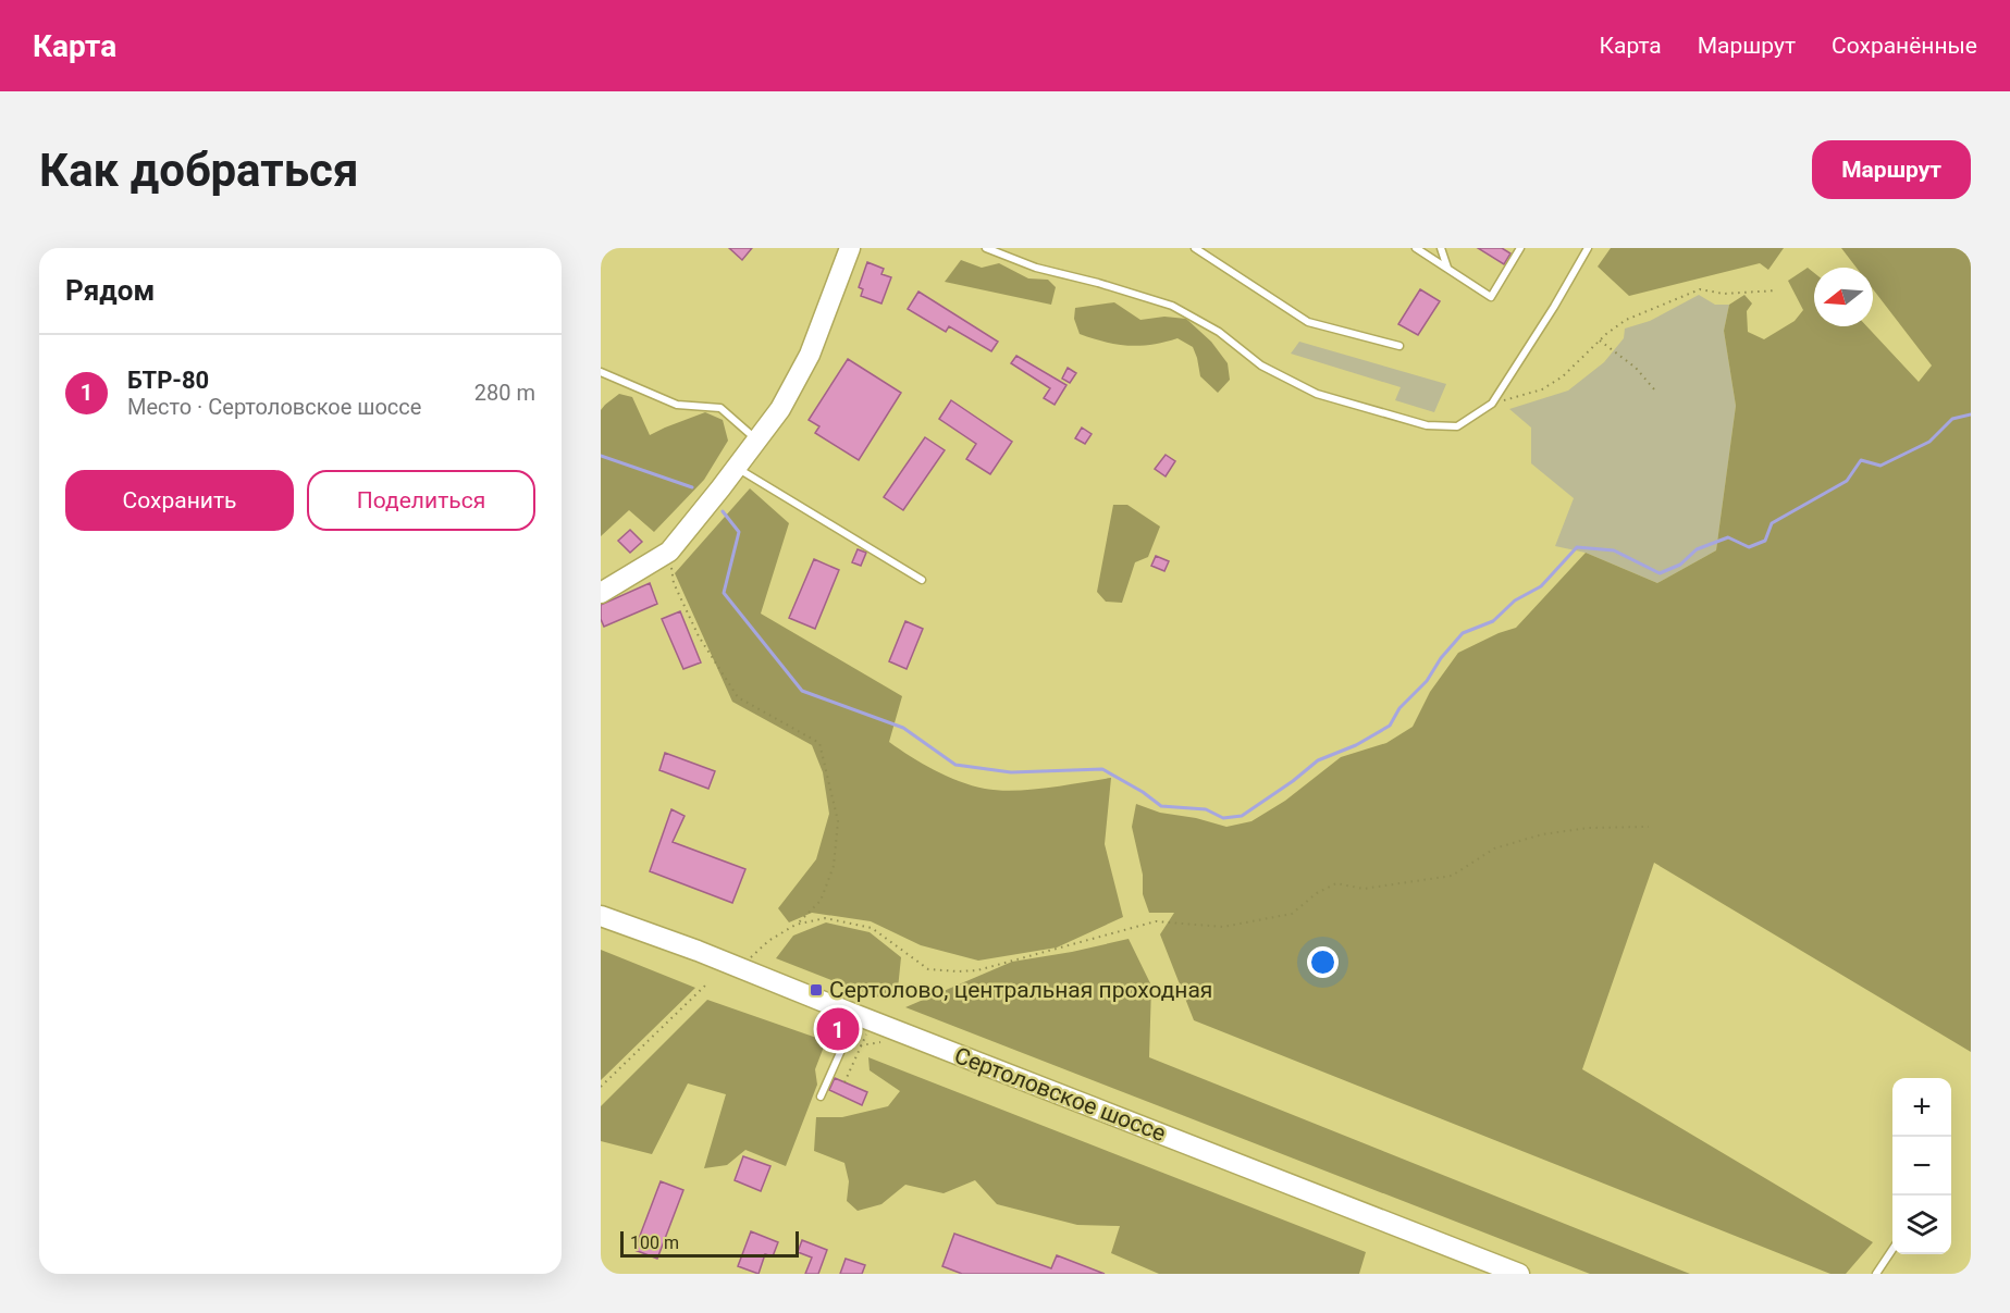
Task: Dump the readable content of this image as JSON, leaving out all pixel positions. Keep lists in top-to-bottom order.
{
  "streets": {
    "main road": ["Сертоловское шоссе"]
  },
  "places": {
    "transit": ["Сертолово, центральная проходная"]
  },
  "scale_bar": "100 m",
  "north": "left",
  "page": {
    "header": "Карта",
    "nav": ["Карта", "Маршрут", "Сохранённые"],
    "buttons": [
      "Маршрут",
      ["Сохранить", "Поделиться"]
    ],
    "title": "Как добраться",
    "heading": "Рядом",
    "list": [
      {
        "mark": "1",
        "name": "БТР-80",
        "note": "Место · Сертоловское шоссе",
        "value": "280 m"
      }
    ],
    "pins": "1",
    "map_buttons": ["+", "−"],
    "scale": "100 m"
  }
}
